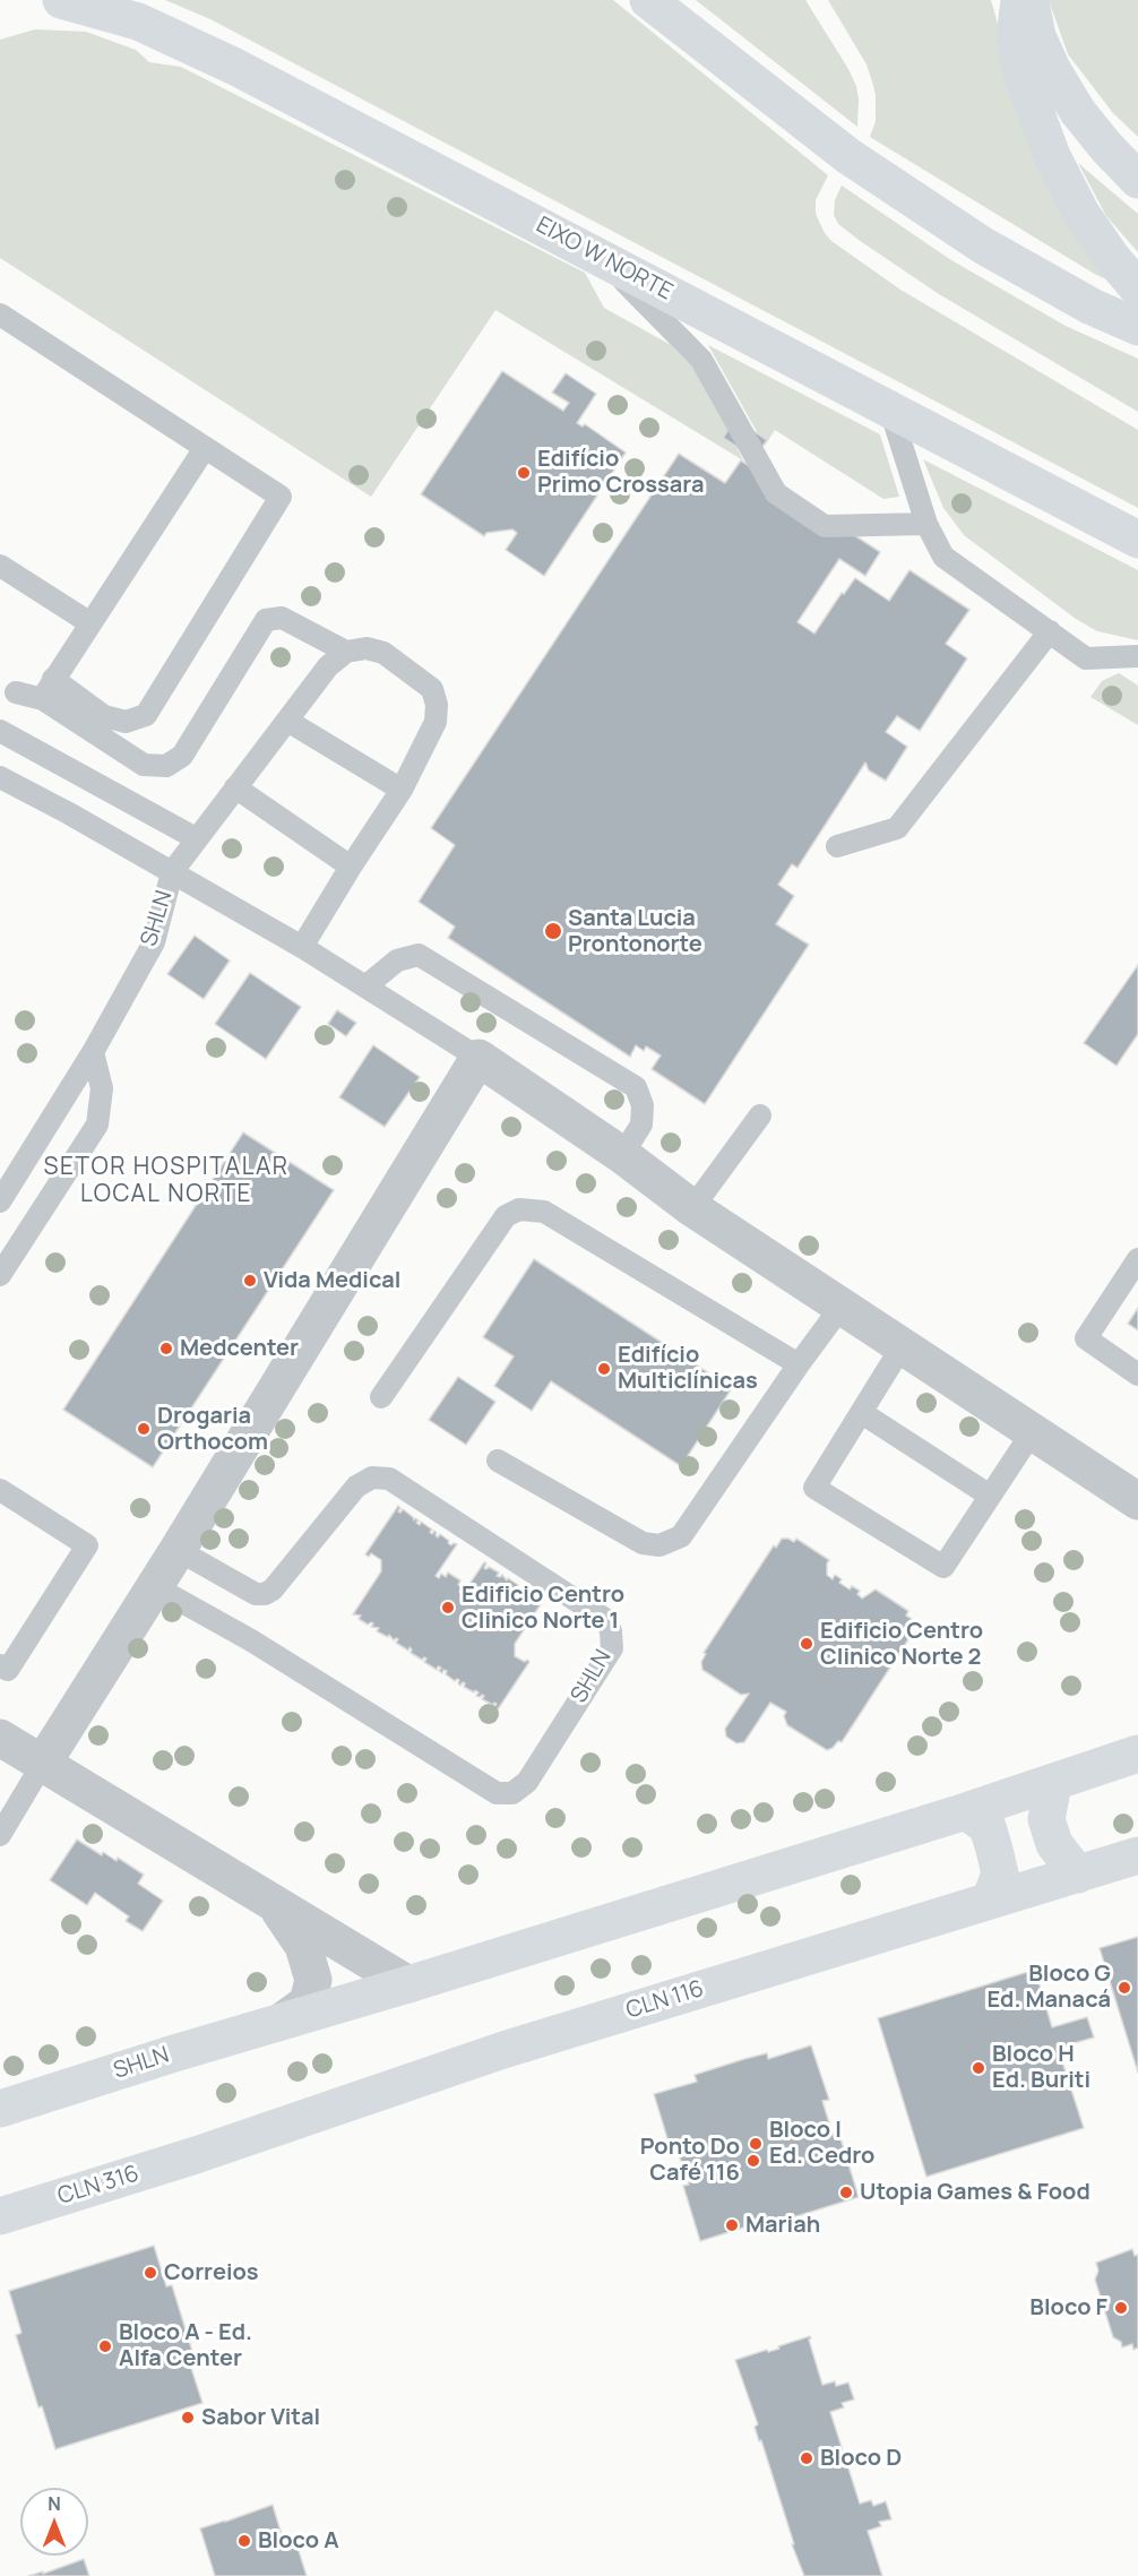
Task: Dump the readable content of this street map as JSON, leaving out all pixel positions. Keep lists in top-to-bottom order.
{
  "streets": {
    "main road": [
      "EIXO W NORTE",
      "SHLN",
      "CLN 116",
      "CLN 316"
    ]
  },
  "crossings": [
    ["CLN 116", "CLN 316"]
  ],
  "districts": ["SETOR HOSPITALAR LOCAL NORTE"],
  "places": [
    "Edifício Primo Crossara",
    "Santa Lucia Prontonorte",
    "Vida Medical",
    "Medcenter",
    "Edifício Multiclínicas",
    "Drogaria Orthocom",
    "Edificio Centro Clinico Norte 1",
    "Edificio Centro Clinico Norte 2",
    "Bloco G Ed. Manacá",
    "Bloco H Ed. Buriti",
    "Bloco I Ed. Cedro",
    "Ponto Do Café 116",
    "Utopia Games & Food",
    "Mariah",
    "Correios",
    "Bloco F",
    "Bloco A - Ed. Alfa Center",
    "Sabor Vital",
    "Bloco D",
    "Bloco A"
  ],
  "north": "top"
}
